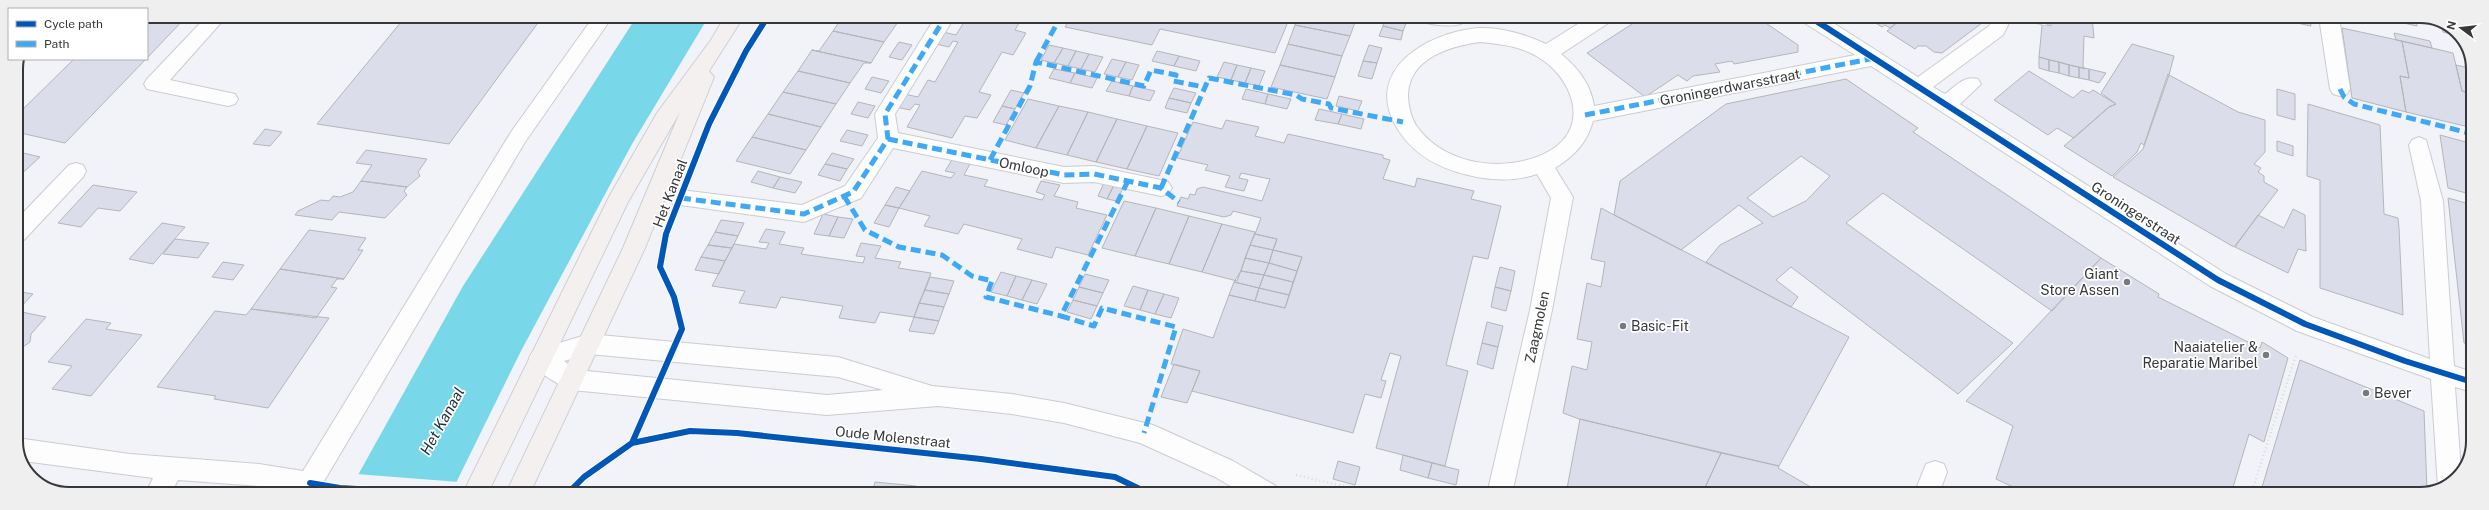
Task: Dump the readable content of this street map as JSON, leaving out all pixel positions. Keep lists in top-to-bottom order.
{
  "streets": {
    "main road": ["Het Kanaal"],
    "street": [
      "Groningerdwarsstraat",
      "Omloop",
      "Groningerstraat",
      "Zaagmolen",
      "Oude Molenstraat"
    ]
  },
  "crossings": [
    ["Groningerdwarsstraat", "Groningerstraat"],
    ["Het Kanaal", "Oude Molenstraat"]
  ],
  "water": ["Het Kanaal"],
  "places": [
    "Giant Store Assen",
    "Basic-Fit",
    "Naaiatelier & Reparatie Maribel",
    "Bever"
  ],
  "legend": ["Cycle path", "Path"],
  "north": "left"
}
